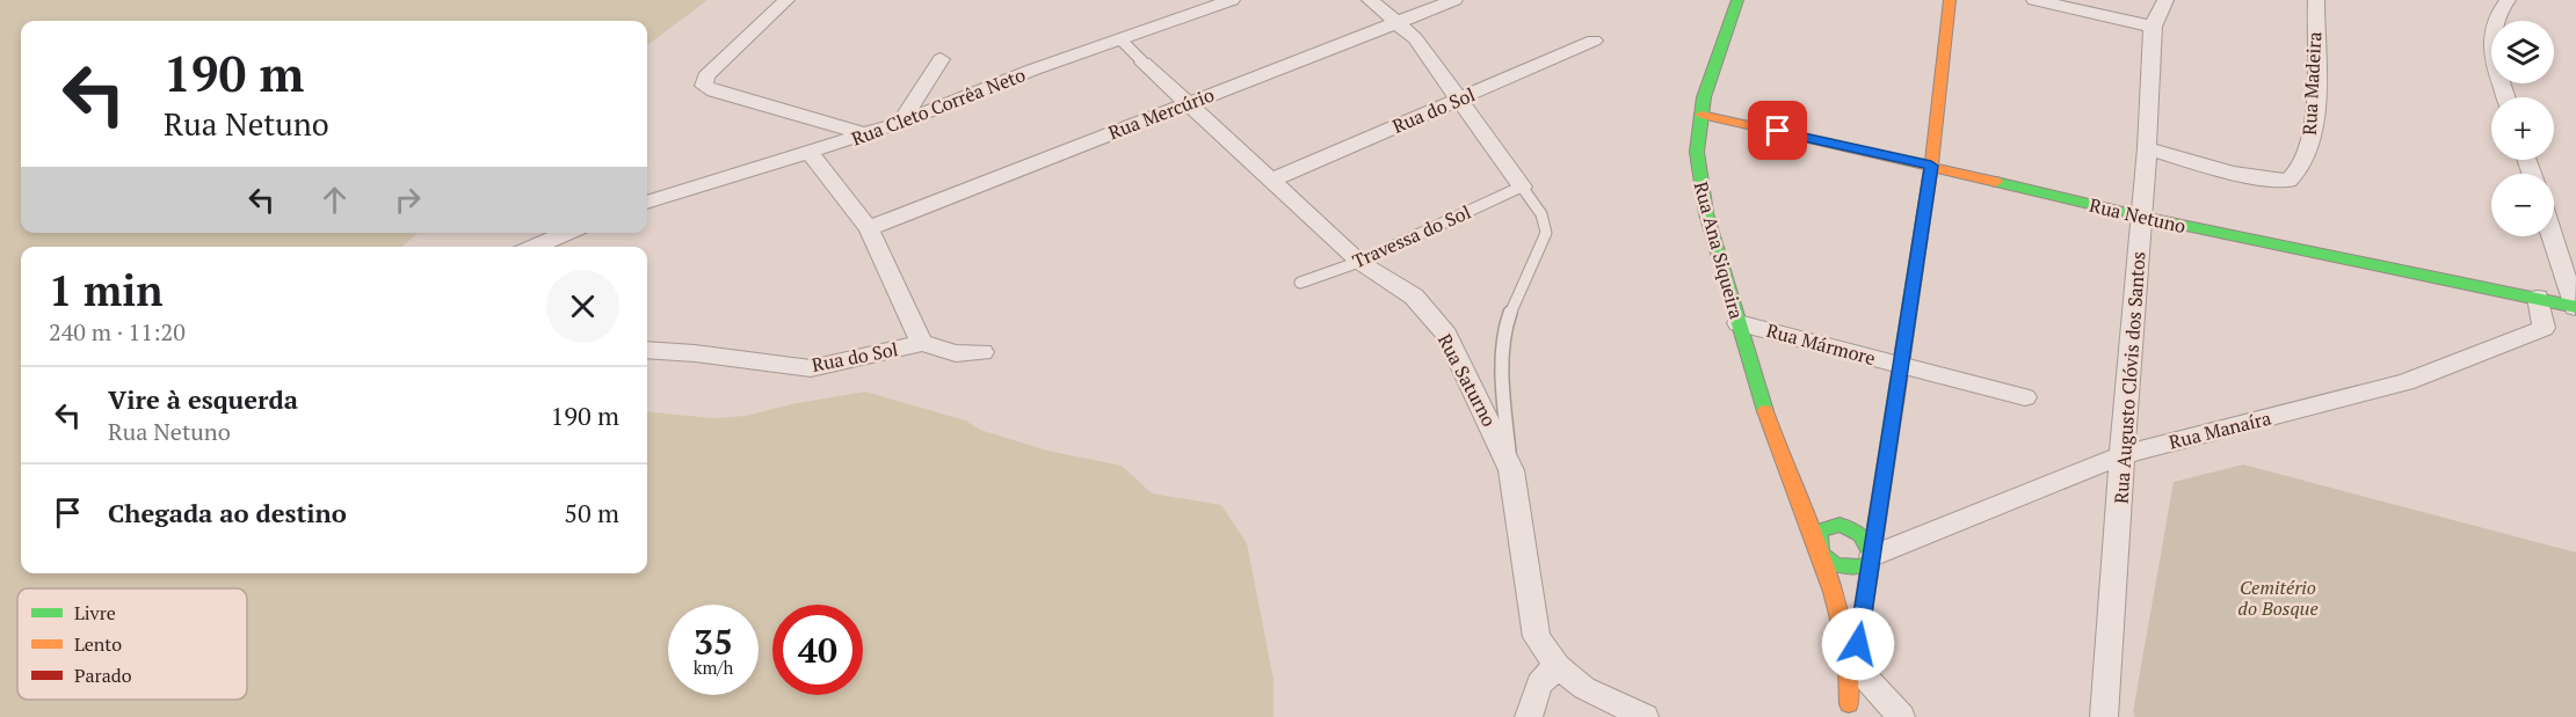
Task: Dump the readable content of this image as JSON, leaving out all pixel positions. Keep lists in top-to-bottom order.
{
  "streets": {
    "street": [
      "Rua Madeira",
      "Rua Cleto Corrêa Neto",
      "Rua do Sol",
      "Rua Mercúrio",
      "Rua Netuno",
      "Rua Ana Siqueira",
      "Rua Mármore",
      "Rua Augusto Clóvis dos Santos",
      "Rua Saturno",
      "Rua Manaíra"
    ],
    "lane": ["Travessa do Sol"]
  },
  "crossings": [
    ["Rua Madeira", "Rua Augusto Clóvis dos Santos"],
    ["Rua Cleto Corrêa Neto", "Rua Saturno"],
    ["Rua do Sol", "Rua Saturno"],
    ["Rua Mercúrio", "Rua Saturno"],
    ["Rua Netuno", "Rua Ana Siqueira"],
    ["Rua Netuno", "Rua Augusto Clóvis dos Santos"],
    ["Rua Netuno", "Rua Manaíra"],
    ["Travessa do Sol", "Rua Saturno"],
    ["Rua Ana Siqueira", "Rua Mármore"],
    ["Rua Ana Siqueira", "Rua Manaíra"],
    ["Rua Augusto Clóvis dos Santos", "Rua Manaíra"]
  ],
  "parks": ["Cemitério do Bosque"],
  "legend": ["Livre", "Lento", "Parado"],
  "page": {
    "map_buttons": ["+", "−"],
    "turn": ["190 m", "Rua Netuno"],
    "heading": ["1 min", "240 m · 11:20"],
    "list": [
      {
        "name": "Vire à esquerda",
        "note": "Rua Netuno",
        "value": "190 m"
      },
      {
        "name": "Chegada ao destino",
        "value": "50 m"
      }
    ],
    "speed": "35 km/h",
    "limit": "40"
  }
}
